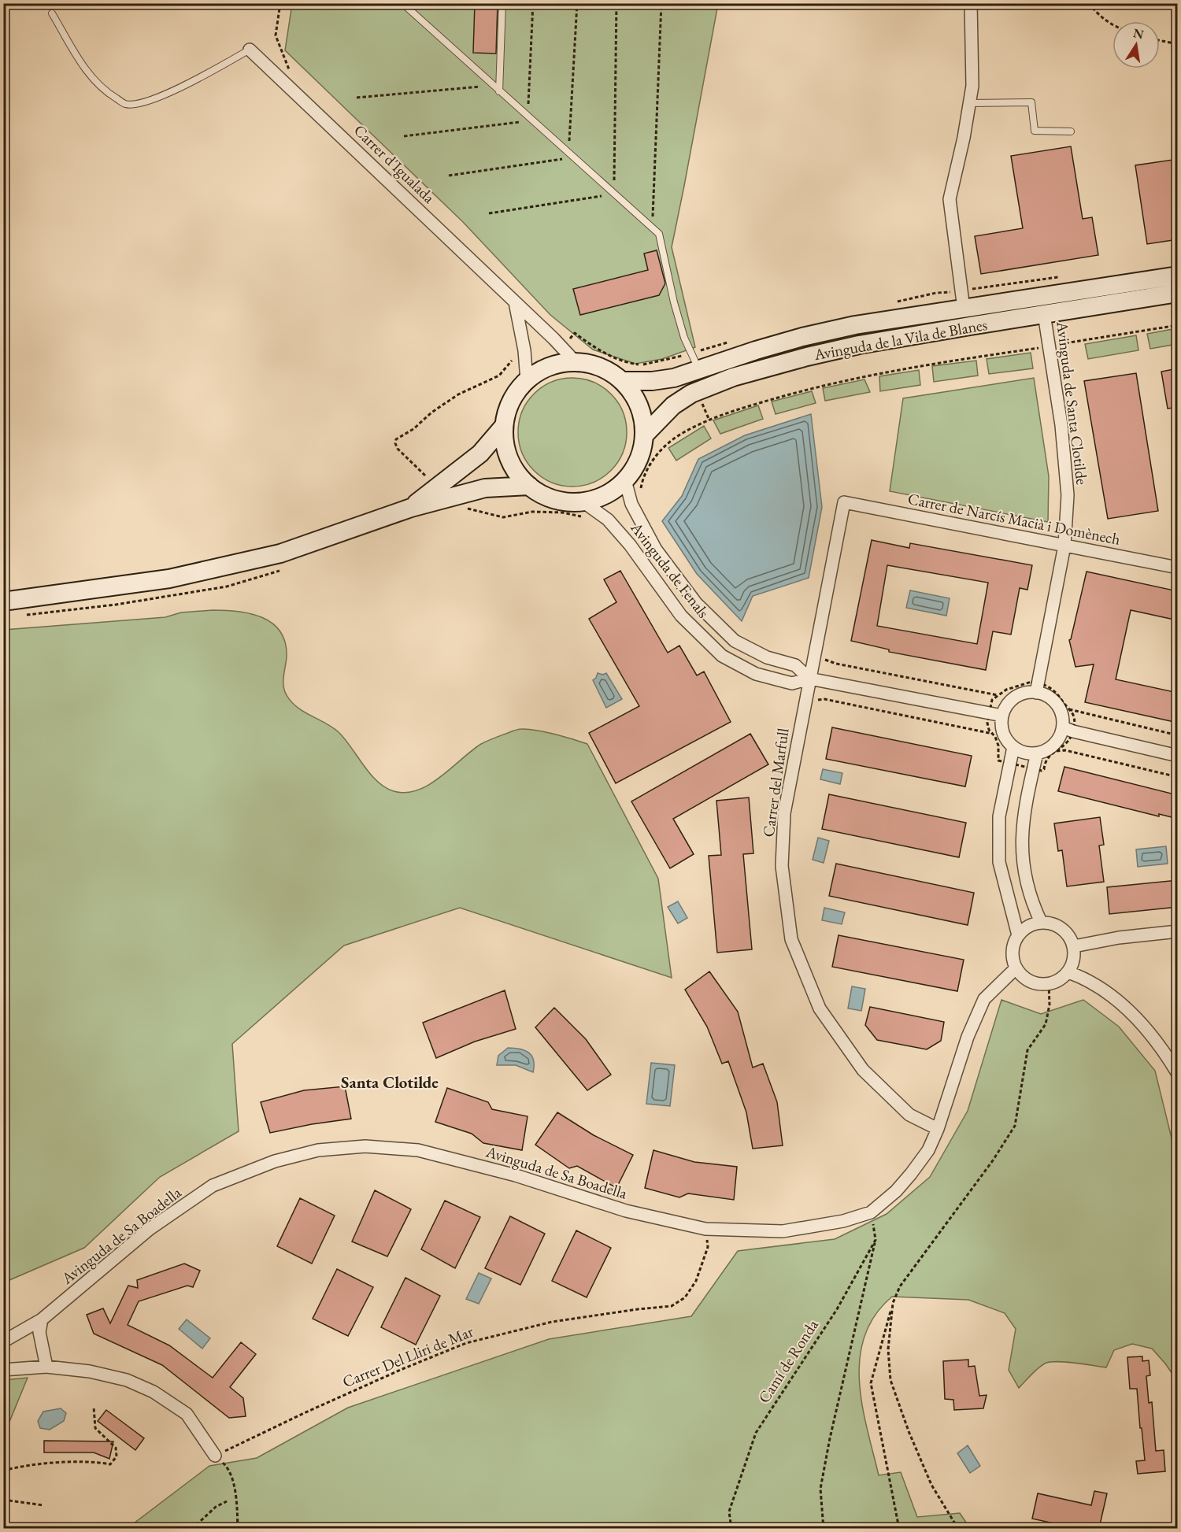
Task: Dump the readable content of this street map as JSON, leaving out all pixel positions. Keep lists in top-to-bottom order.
{
  "streets": {
    "main road": ["Avinguda de la Vila de Blanes"],
    "street": [
      "Carrer d'Igualada",
      "Avinguda de Santa Clotilde",
      "Carrer de Narcís Macià i Domènech",
      "Avinguda de Fenals",
      "Carrer del Marfull",
      "Avinguda de Sa Boadella"
    ],
    "path": ["Carrer Del Lliri de Mar", "Camí de Ronda"]
  },
  "crossings": [
    ["Carrer d'Igualada", "Avinguda de la Vila de Blanes"],
    ["Carrer d'Igualada", "Avinguda de Fenals"],
    ["Avinguda de la Vila de Blanes", "Avinguda de Santa Clotilde"],
    ["Avinguda de la Vila de Blanes", "Avinguda de Fenals"],
    ["Avinguda de Santa Clotilde", "Carrer de Narcís Macià i Domènech"],
    ["Avinguda de Santa Clotilde", "Avinguda de Fenals"],
    ["Carrer de Narcís Macià i Domènech", "Carrer del Marfull"],
    ["Avinguda de Fenals", "Carrer del Marfull"],
    ["Carrer del Marfull", "Avinguda de Sa Boadella"],
    ["Avinguda de Sa Boadella", "Carrer Del Lliri de Mar"]
  ],
  "districts": ["Santa Clotilde"],
  "north": "top"
}
